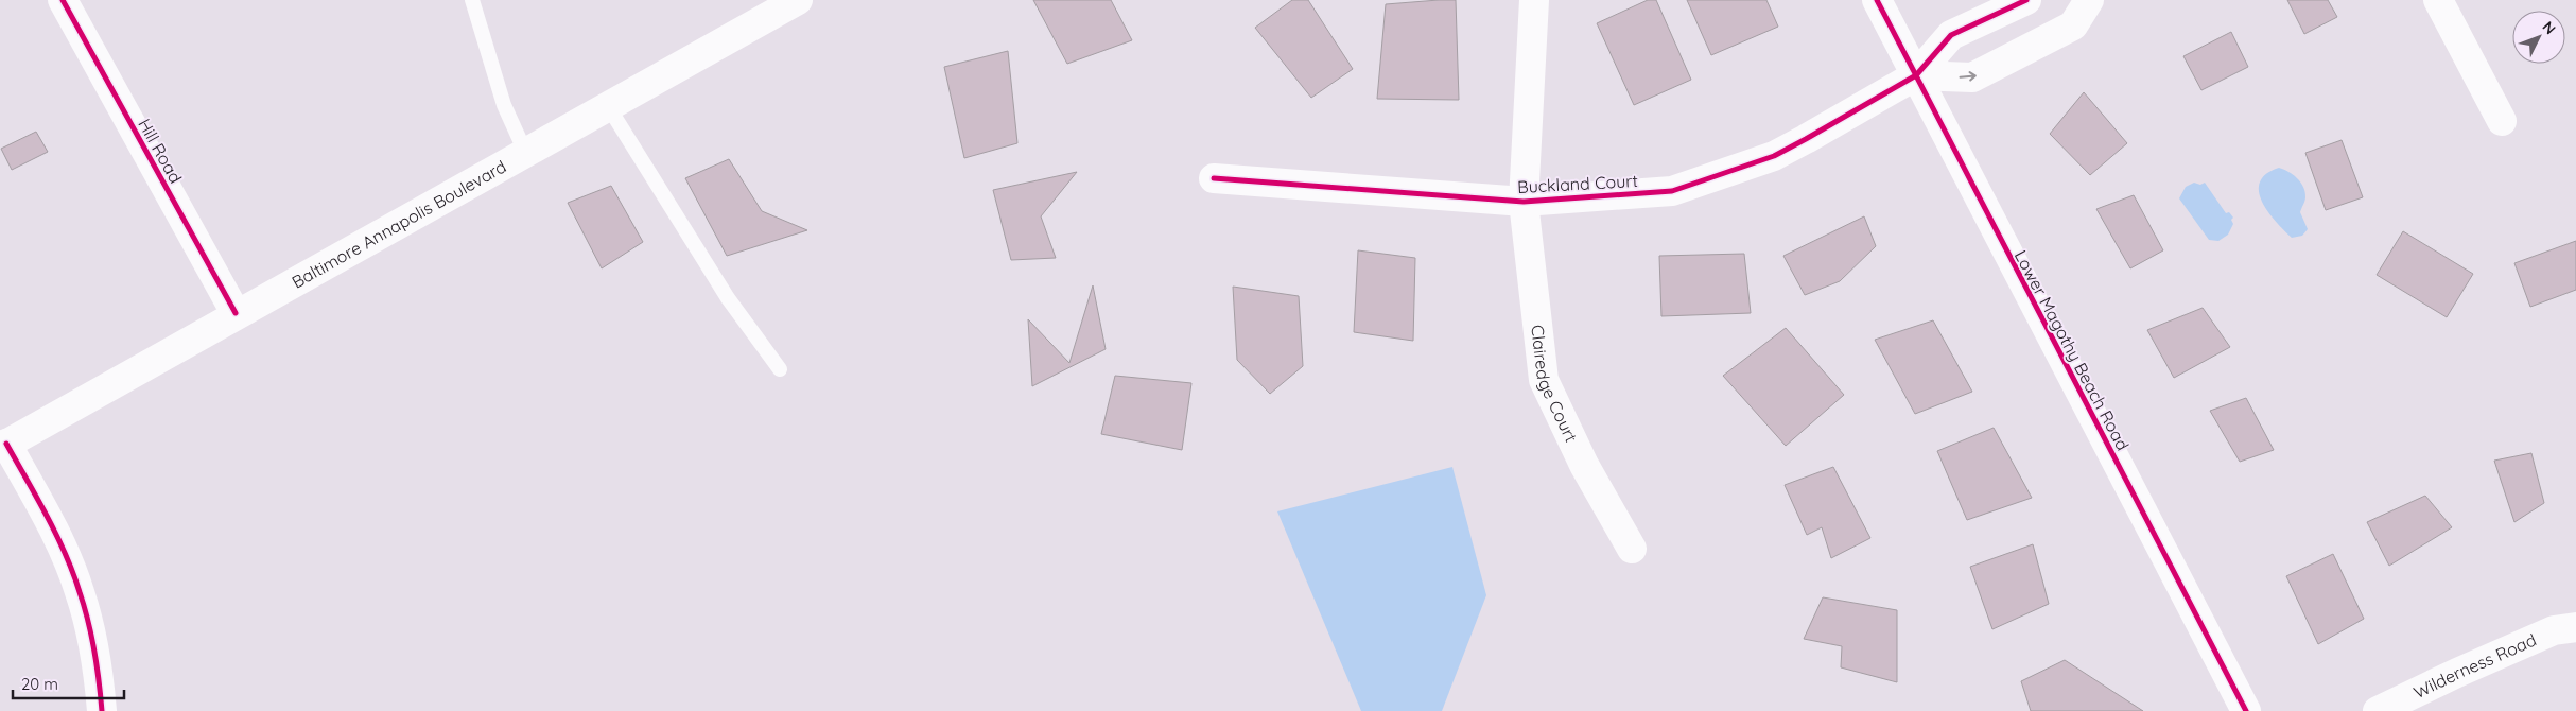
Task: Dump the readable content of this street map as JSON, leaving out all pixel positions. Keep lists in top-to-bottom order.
{
  "streets": {
    "street": [
      "Hill Road",
      "Buckland Court",
      "Baltimore Annapolis Boulevard",
      "Lower Magothy Beach Road",
      "Clairedge Court",
      "Wilderness Road"
    ]
  },
  "crossings": [
    ["Hill Road", "Baltimore Annapolis Boulevard"],
    ["Buckland Court", "Lower Magothy Beach Road"],
    ["Buckland Court", "Clairedge Court"]
  ],
  "scale_bar": "20 m",
  "north": "top right"
}
